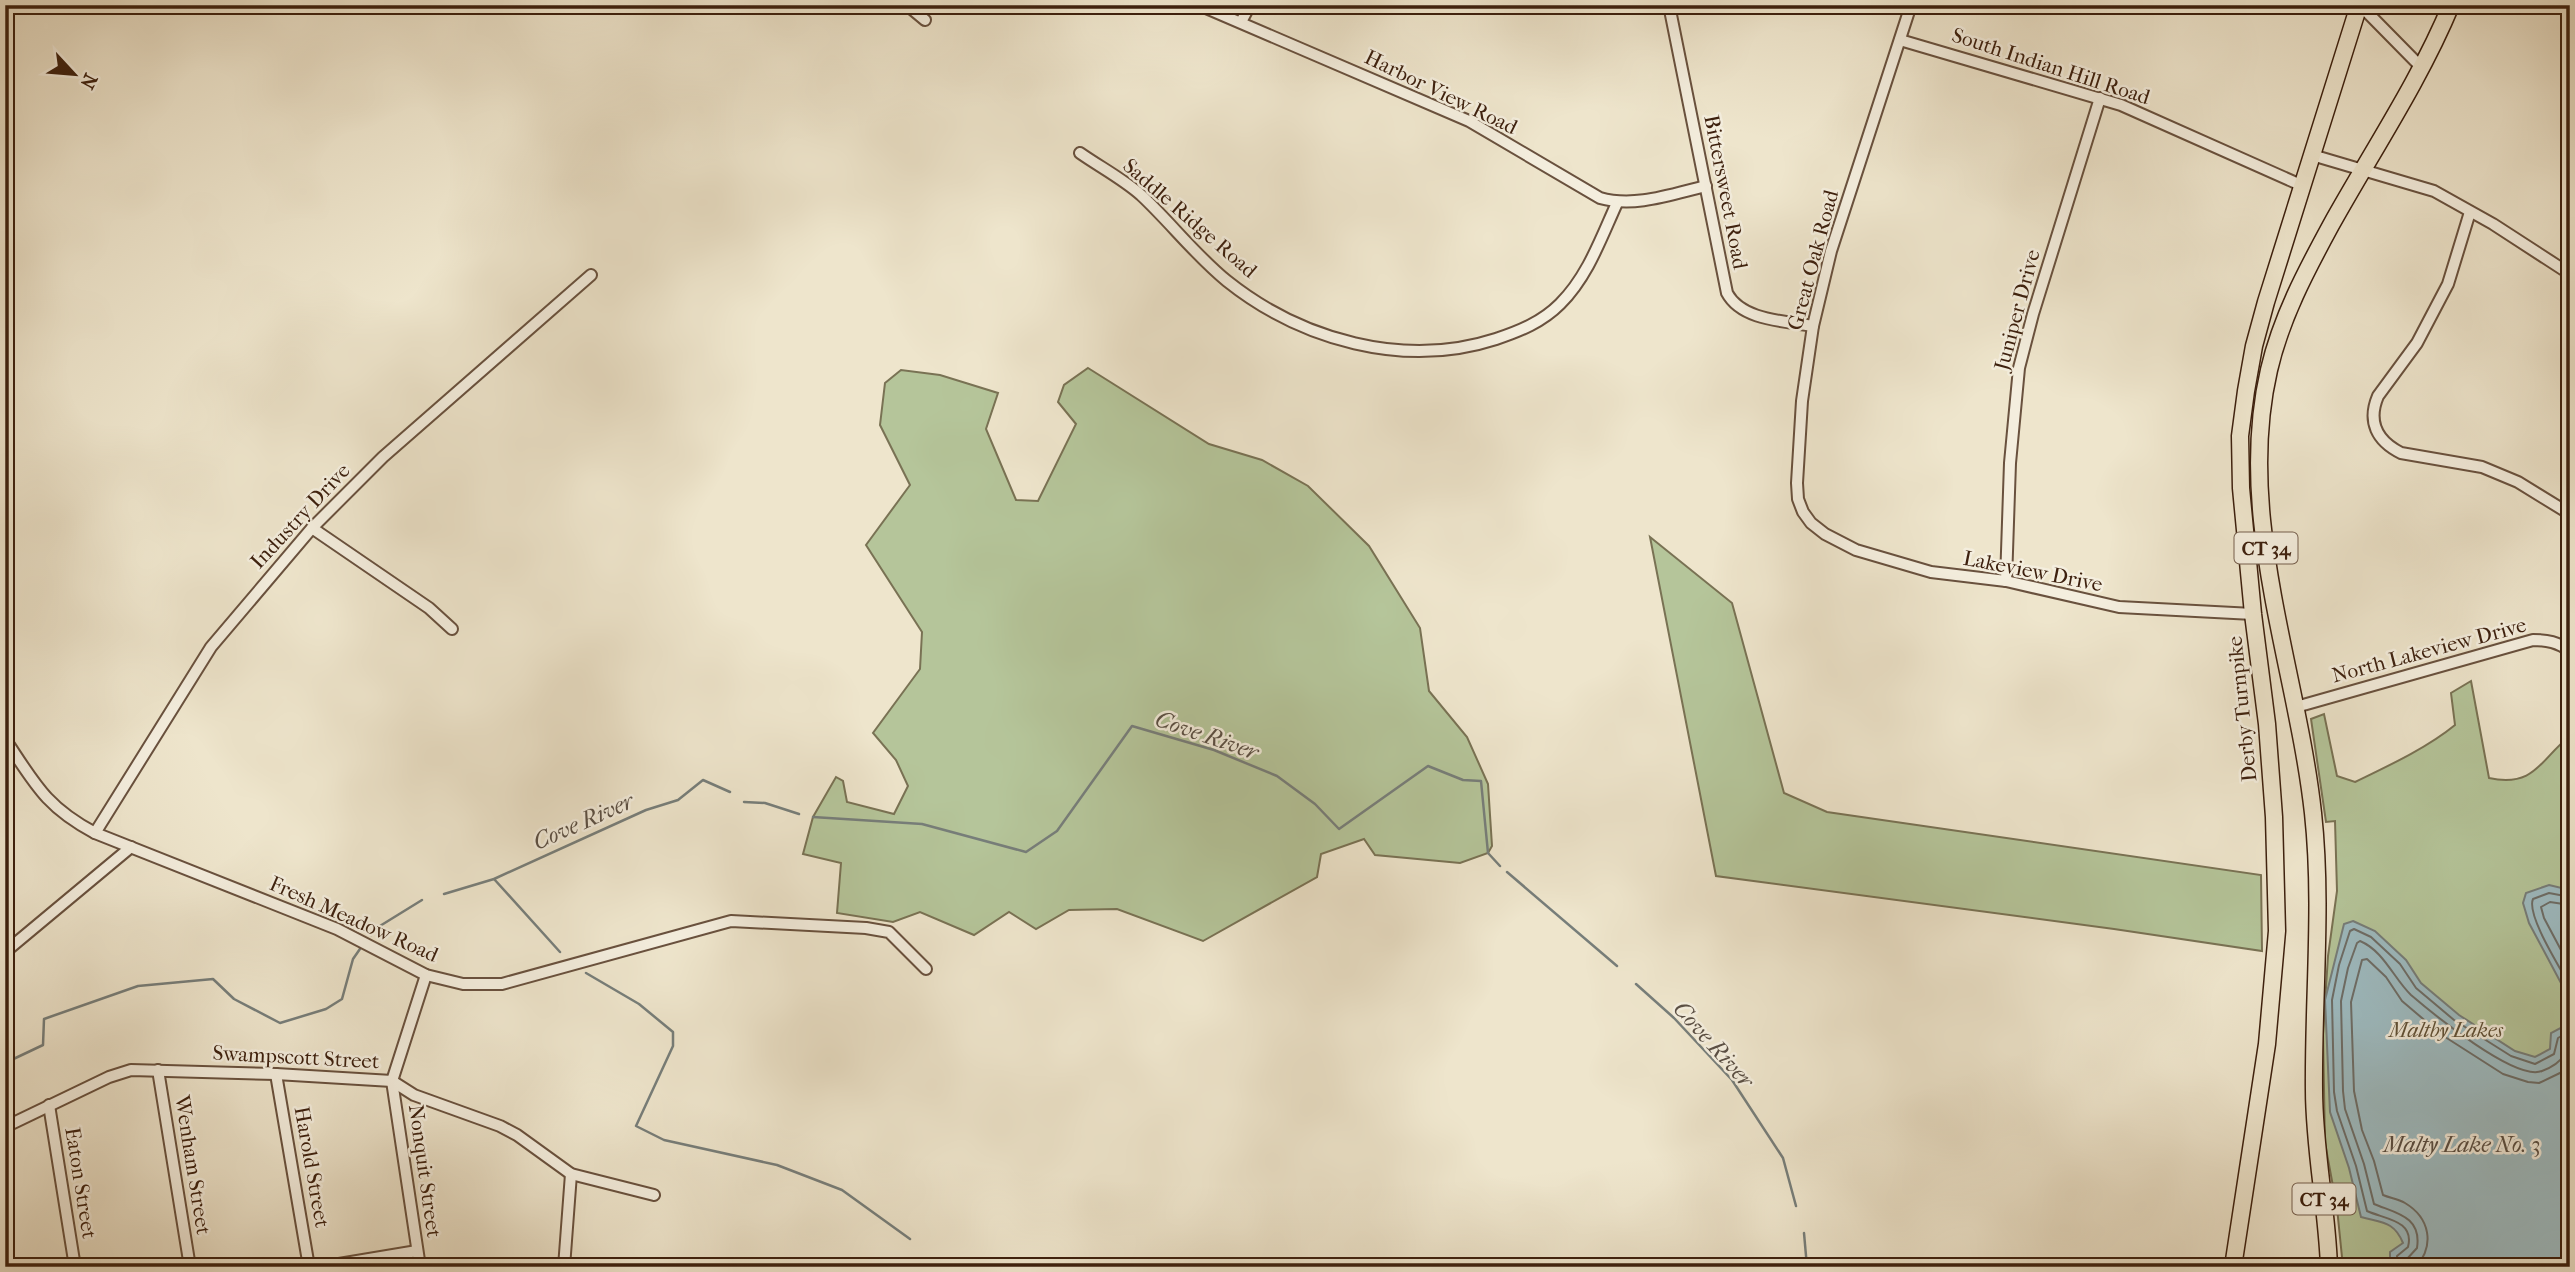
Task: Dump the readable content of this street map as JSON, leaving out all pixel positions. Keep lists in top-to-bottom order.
{
  "streets": {
    "highway": ["CT 34", "Derby Turnpike"],
    "street": [
      "South Indian Hill Road",
      "Harbor View Road",
      "Bittersweet Road",
      "Saddle Ridge Road",
      "Great Oak Road",
      "Juniper Drive",
      "Industry Drive",
      "Lakeview Drive",
      "North Lakeview Drive",
      "Fresh Meadow Road",
      "Swampscott Street",
      "Wenham Street",
      "Harold Street",
      "Nonquit Street",
      "Eaton Street"
    ]
  },
  "crossings": [
    ["South Indian Hill Road", "Great Oak Road"],
    ["South Indian Hill Road", "Juniper Drive"],
    ["South Indian Hill Road", "Derby Turnpike"],
    ["Harbor View Road", "Saddle Ridge Road"],
    ["Bittersweet Road", "Great Oak Road"],
    ["Great Oak Road", "Lakeview Drive"],
    ["Juniper Drive", "Lakeview Drive"],
    ["Industry Drive", "Fresh Meadow Road"],
    ["CT 34", "North Lakeview Drive"],
    ["Lakeview Drive", "Derby Turnpike"],
    ["Swampscott Street", "Wenham Street"],
    ["Swampscott Street", "Harold Street"],
    ["Swampscott Street", "Nonquit Street"],
    ["Swampscott Street", "Eaton Street"]
  ],
  "water": ["Cove River", "Malty Lake No. 3"],
  "parks": ["Maltby Lakes"],
  "north": "bottom right"
}
